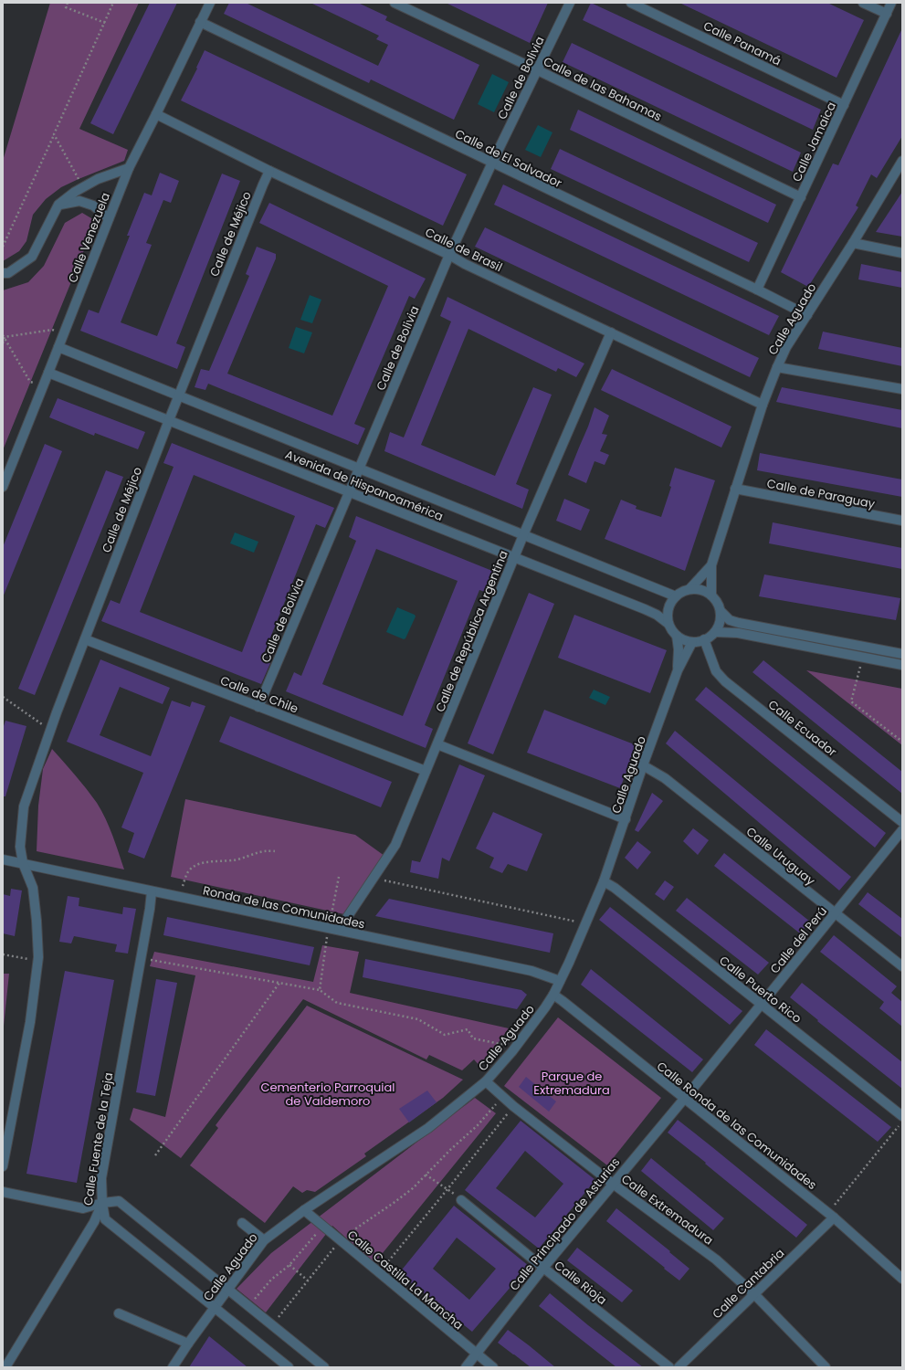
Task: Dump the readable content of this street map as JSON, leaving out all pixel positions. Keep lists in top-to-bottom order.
{
  "streets": {
    "street": [
      "Calle Panamá",
      "Calle de Bolivia",
      "Calle de las Bahamas",
      "Calle Jamaica",
      "Calle de El Salvador",
      "Calle de Méjico",
      "Calle Venezuela",
      "Calle de Brasil",
      "Calle Aguado",
      "Avenida de Hispanoamérica",
      "Calle de Paraguay",
      "Calle de República Argentina",
      "Calle de Chile",
      "Calle Ecuador",
      "Calle Uruguay",
      "Ronda de las Comunidades",
      "Calle del Perú",
      "Calle Puerto Rico",
      "Calle Ronda de las Comunidades",
      "Calle Fuente de la Teja",
      "Calle Extremadura",
      "Calle Principado de Asturias",
      "Calle Castilla La Mancha",
      "Calle Rioja",
      "Calle Cantabria"
    ]
  },
  "crossings": [
    ["Calle Panamá", "Calle Jamaica"],
    ["Calle de Bolivia", "Calle de las Bahamas"],
    ["Calle de Bolivia", "Calle de El Salvador"],
    ["Calle de Bolivia", "Calle de Brasil"],
    ["Calle de Bolivia", "Avenida de Hispanoamérica"],
    ["Calle de Bolivia", "Calle de Chile"],
    ["Calle de las Bahamas", "Calle Jamaica"],
    ["Calle Jamaica", "Calle de El Salvador"],
    ["Calle de El Salvador", "Calle Venezuela"],
    ["Calle de El Salvador", "Calle Aguado"],
    ["Calle de Méjico", "Calle de Brasil"],
    ["Calle de Méjico", "Avenida de Hispanoamérica"],
    ["Calle de Méjico", "Calle de Chile"],
    ["Calle de Méjico", "Ronda de las Comunidades"],
    ["Calle Venezuela", "Calle de Brasil"],
    ["Calle Venezuela", "Avenida de Hispanoamérica"],
    ["Calle de Brasil", "Calle Aguado"],
    ["Calle de Brasil", "Calle de República Argentina"],
    ["Calle Aguado", "Avenida de Hispanoamérica"],
    ["Calle Aguado", "Calle de Paraguay"],
    ["Calle Aguado", "Calle Ecuador"],
    ["Calle Aguado", "Calle Uruguay"],
    ["Calle Aguado", "Ronda de las Comunidades"],
    ["Calle Aguado", "Calle Puerto Rico"],
    ["Calle Aguado", "Calle Ronda de las Comunidades"],
    ["Calle Aguado", "Calle Extremadura"],
    ["Calle Aguado", "Calle Castilla La Mancha"],
    ["Avenida de Hispanoamérica", "Calle de República Argentina"],
    ["Avenida de Hispanoamérica", "Calle Ecuador"],
    ["Calle de República Argentina", "Calle de Chile"],
    ["Calle de República Argentina", "Ronda de las Comunidades"],
    ["Calle Uruguay", "Calle del Perú"],
    ["Ronda de las Comunidades", "Calle Fuente de la Teja"],
    ["Calle del Perú", "Calle Puerto Rico"],
    ["Calle del Perú", "Calle Ronda de las Comunidades"],
    ["Calle del Perú", "Calle Principado de Asturias"],
    ["Calle Ronda de las Comunidades", "Calle Principado de Asturias"],
    ["Calle Ronda de las Comunidades", "Calle Cantabria"],
    ["Calle Extremadura", "Calle Principado de Asturias"],
    ["Calle Extremadura", "Calle Cantabria"],
    ["Calle Principado de Asturias", "Calle Castilla La Mancha"],
    ["Calle Principado de Asturias", "Calle Rioja"]
  ],
  "parks": ["Parque de Extremadura", "Cementerio Parroquial de Valdemoro"]
}
